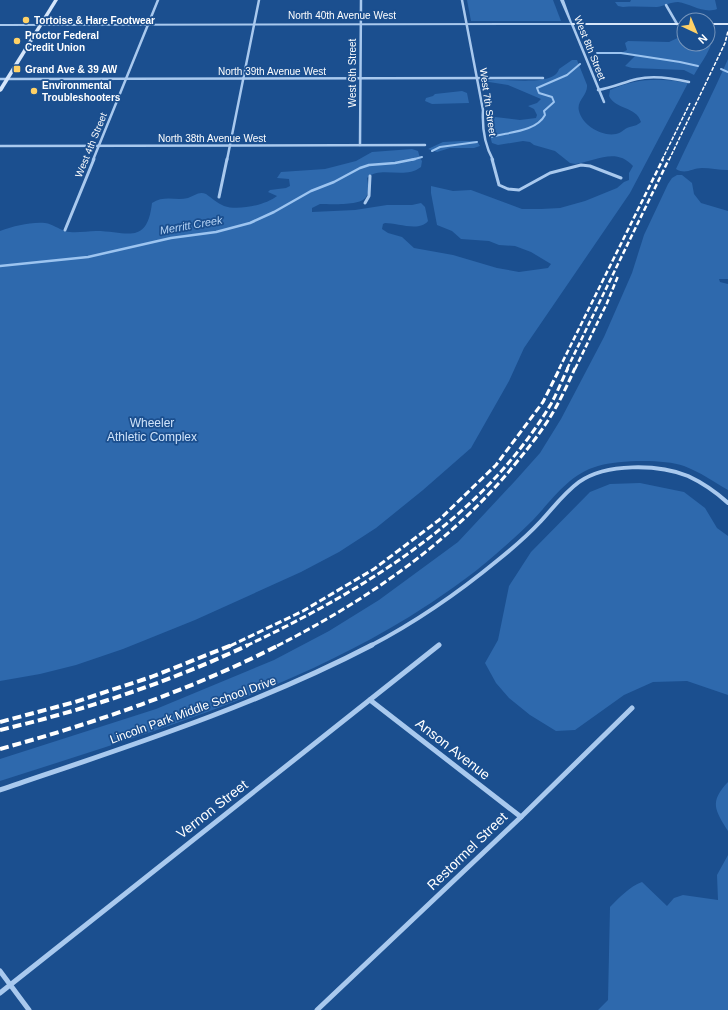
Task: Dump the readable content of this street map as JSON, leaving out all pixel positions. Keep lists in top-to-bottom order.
{
  "streets": {
    "main road": ["North 40th Avenue West"],
    "street": [
      "West 8th Street",
      "North 39th Avenue West",
      "West 6th Street",
      "West 7th Street",
      "North 38th Avenue West",
      "West 4th Street",
      "Lincoln Park Middle School Drive",
      "Anson Avenue",
      "Vernon Street",
      "Restormel Street"
    ]
  },
  "crossings": [
    ["North 40th Avenue West", "West 8th Street"],
    ["North 40th Avenue West", "West 6th Street"],
    ["North 40th Avenue West", "West 7th Street"],
    ["North 40th Avenue West", "West 4th Street"],
    ["North 39th Avenue West", "West 6th Street"],
    ["North 39th Avenue West", "West 7th Street"],
    ["North 39th Avenue West", "West 4th Street"],
    ["West 6th Street", "North 38th Avenue West"],
    ["North 38th Avenue West", "West 4th Street"],
    ["Anson Avenue", "Vernon Street"],
    ["Anson Avenue", "Restormel Street"]
  ],
  "water": ["Merritt Creek"],
  "parks": ["Wheeler Athletic Complex"],
  "places": {
    "other": ["Tortoise & Hare Footwear", "Proctor Federal Credit Union", "Environmental Troubleshooters"],
    "transit": ["Grand Ave & 39 AW"]
  },
  "north": "bottom right"
}
